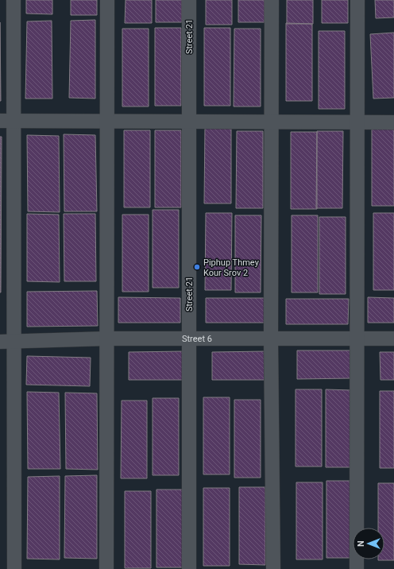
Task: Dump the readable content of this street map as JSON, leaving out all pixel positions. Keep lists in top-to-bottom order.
{
  "streets": {
    "street": ["Street 21", "Street 6"]
  },
  "crossings": [
    ["Street 21", "Street 6"]
  ],
  "places": ["Piphup Thmey Kour Srov 2"],
  "north": "left"
}
